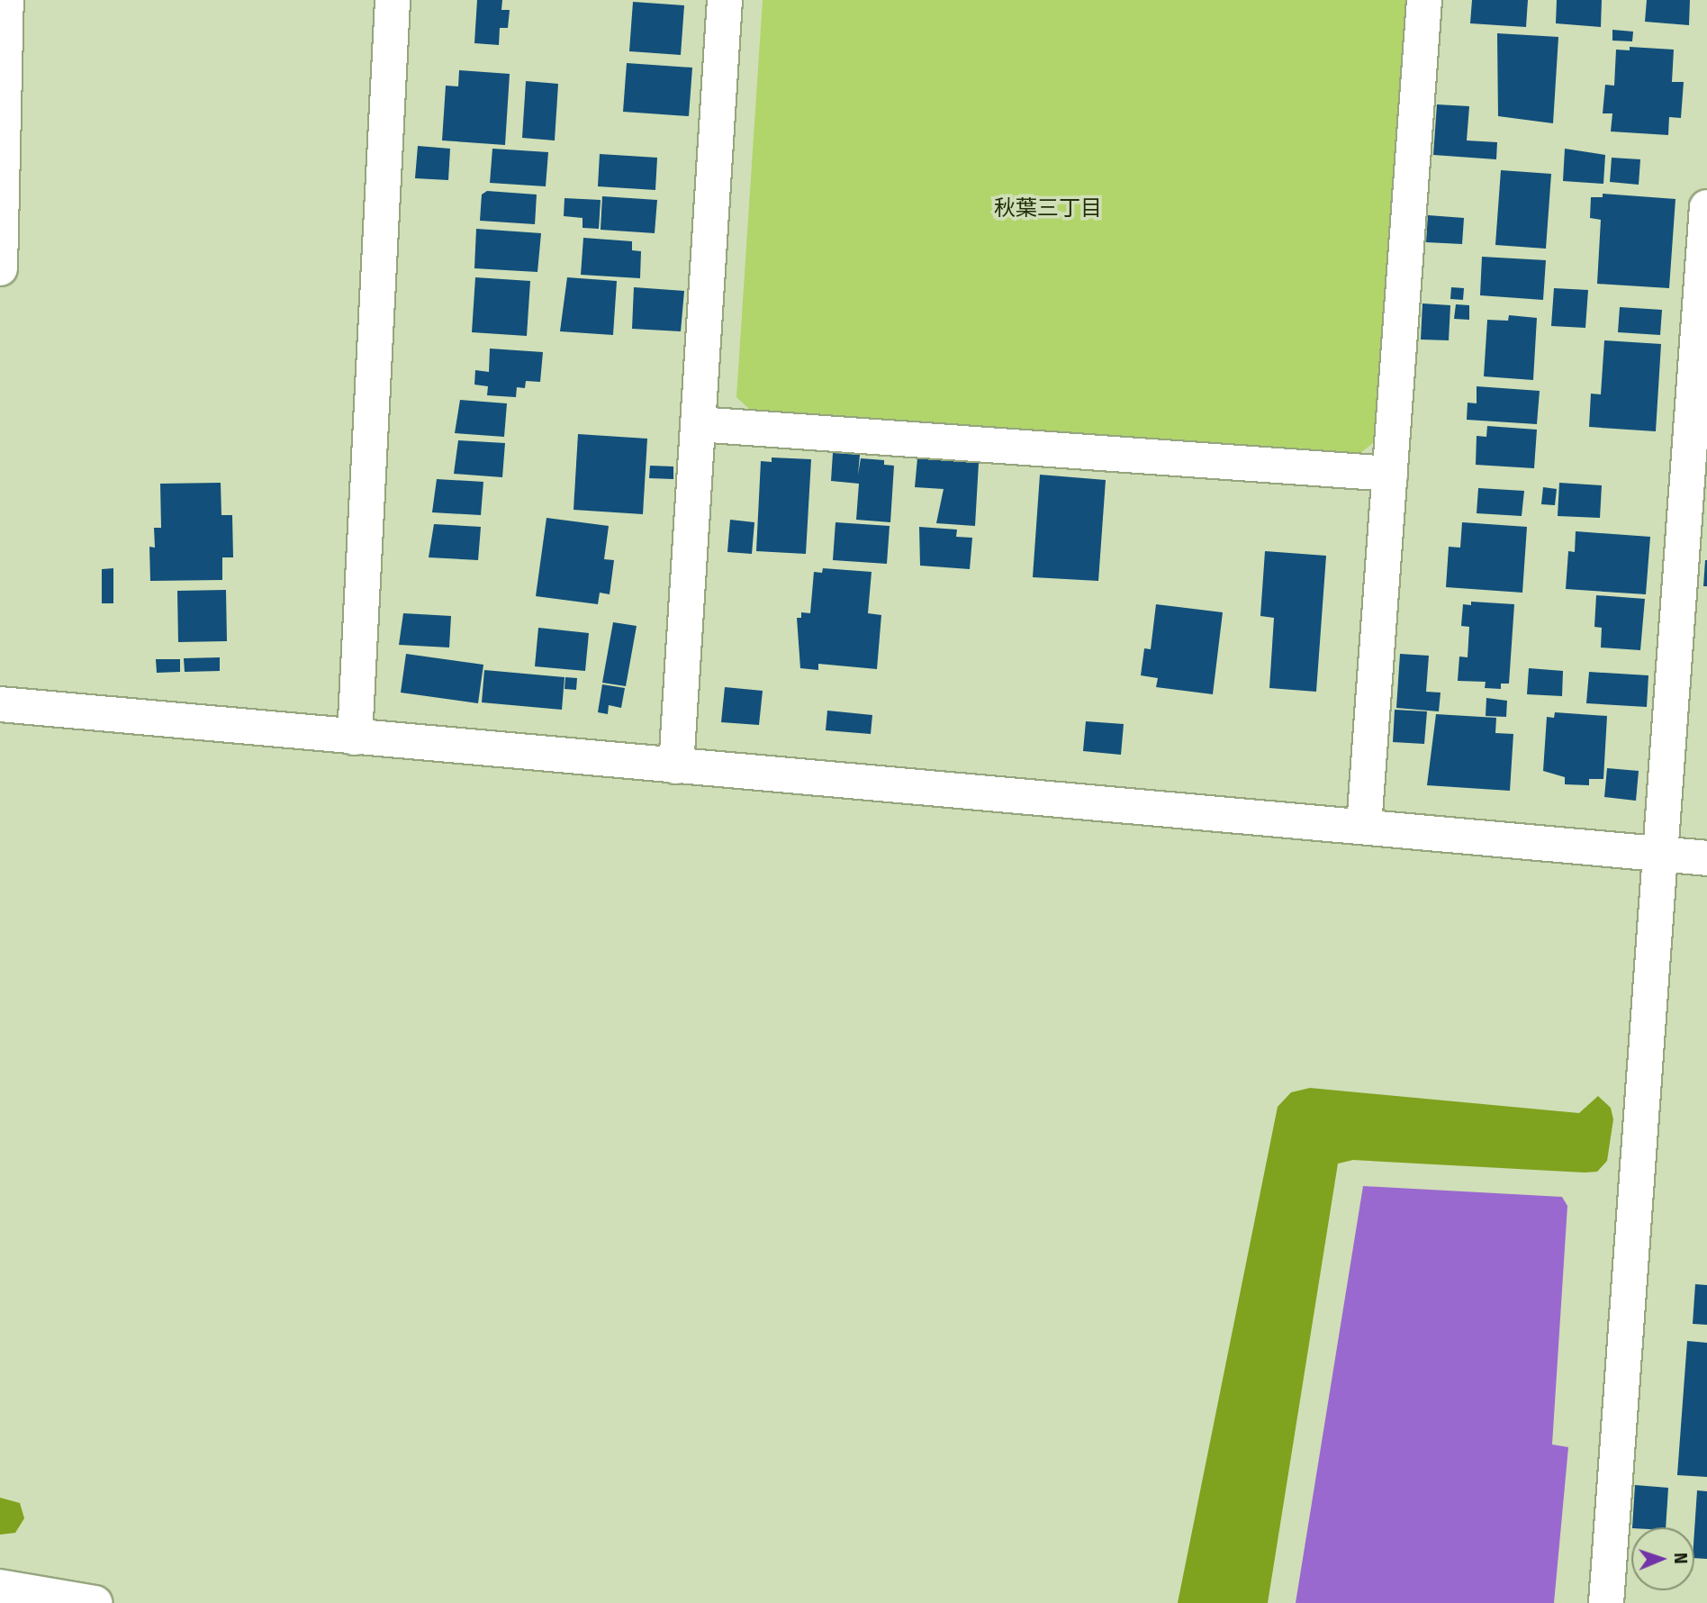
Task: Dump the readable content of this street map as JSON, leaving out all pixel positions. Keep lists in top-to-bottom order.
{
  "districts": ["秋葉三丁目"],
  "north": "right"
}
